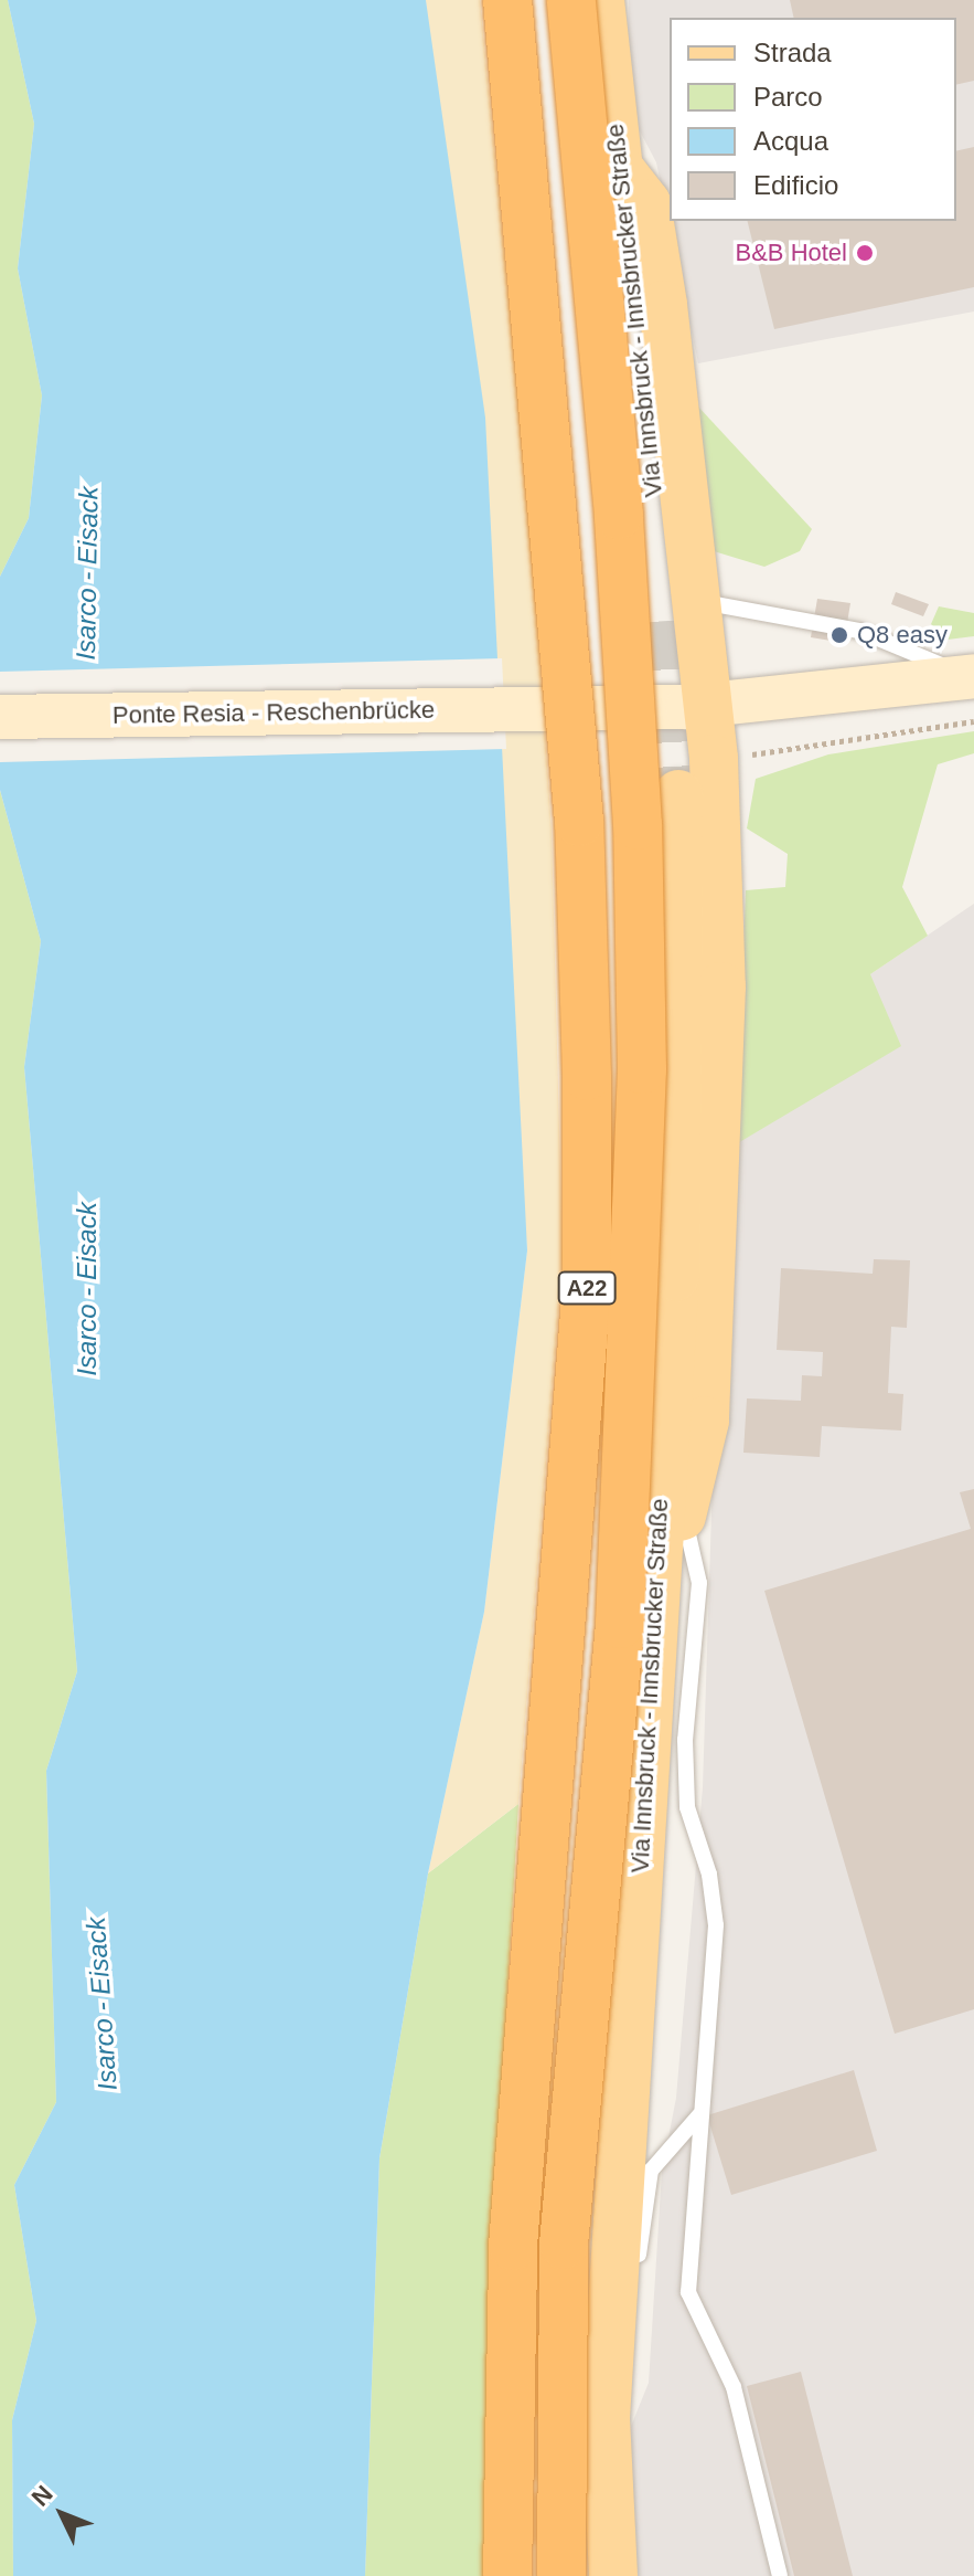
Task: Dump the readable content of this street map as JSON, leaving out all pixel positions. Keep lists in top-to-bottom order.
{
  "streets": {
    "highway": ["A22"],
    "main road": ["Via Innsbruck - Innsbrucker Straße", "Ponte Resia - Reschenbrücke"]
  },
  "water": ["Isarco - Eisack"],
  "places": ["B&B Hotel", "Q8 easy"],
  "legend": [
    "Strada",
    "Parco",
    "Acqua",
    "Edificio"
  ],
  "north": "top left"
}
